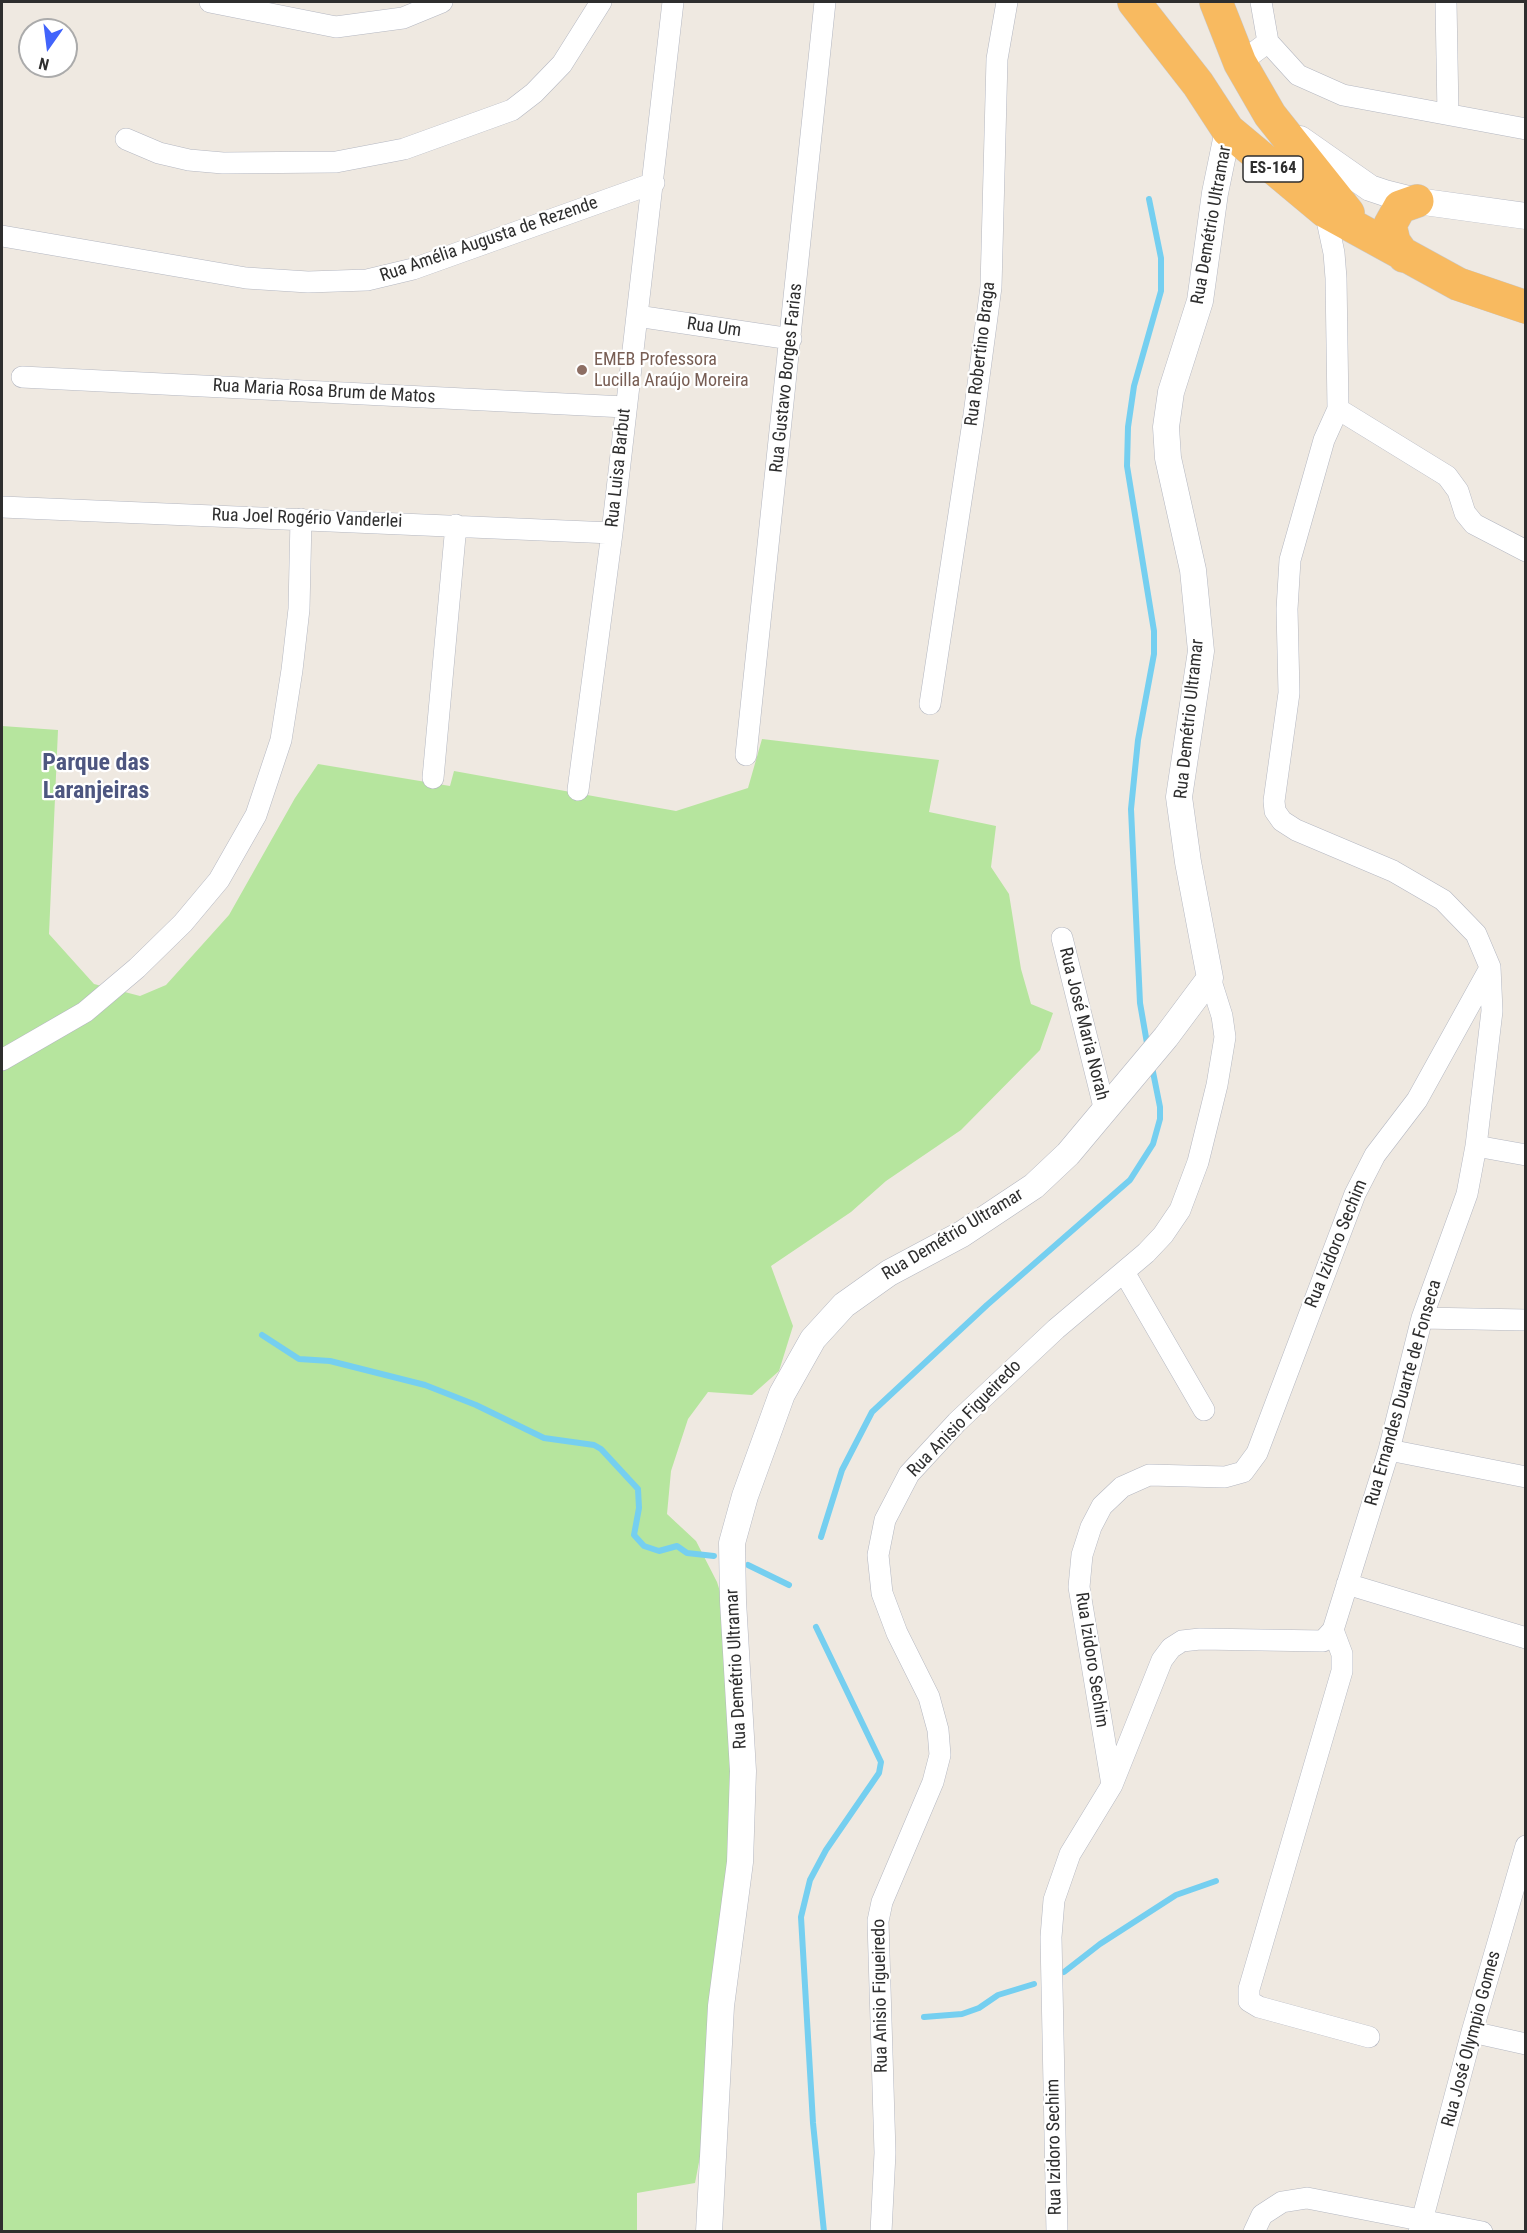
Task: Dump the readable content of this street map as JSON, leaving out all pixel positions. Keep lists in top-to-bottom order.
{
  "streets": {
    "highway": ["ES-164"],
    "street": [
      "Rua Demétrio Ultramar",
      "Rua Amélia Augusta de Rezende",
      "Rua Um",
      "Rua Robertino Braga",
      "Rua Gustavo Borges Farias",
      "Rua Maria Rosa Brum de Matos",
      "Rua Luisa Barbut",
      "Rua Joel Rogério Vanderlei",
      "Rua José Maria Norah",
      "Rua Izidoro Sechim",
      "Rua Ernandes Duarte de Fonseca",
      "Rua Anisio Figueiredo",
      "Rua José Olympio Gomes"
    ]
  },
  "crossings": [
    ["ES-164", "Rua Demétrio Ultramar"],
    ["ES-164", "Rua Ernandes Duarte de Fonseca"],
    ["Rua Demétrio Ultramar", "Rua José Maria Norah"],
    ["Rua Demétrio Ultramar", "Rua Anisio Figueiredo"],
    ["Rua Amélia Augusta de Rezende", "Rua Luisa Barbut"],
    ["Rua Um", "Rua Gustavo Borges Farias"],
    ["Rua Um", "Rua Luisa Barbut"],
    ["Rua Maria Rosa Brum de Matos", "Rua Luisa Barbut"],
    ["Rua Luisa Barbut", "Rua Joel Rogério Vanderlei"],
    ["Rua Izidoro Sechim", "Rua Ernandes Duarte de Fonseca"]
  ],
  "districts": ["Parque das Laranjeiras"],
  "places": ["EMEB Professora Lucilla Araújo Moreira"],
  "north": "bottom"
}
